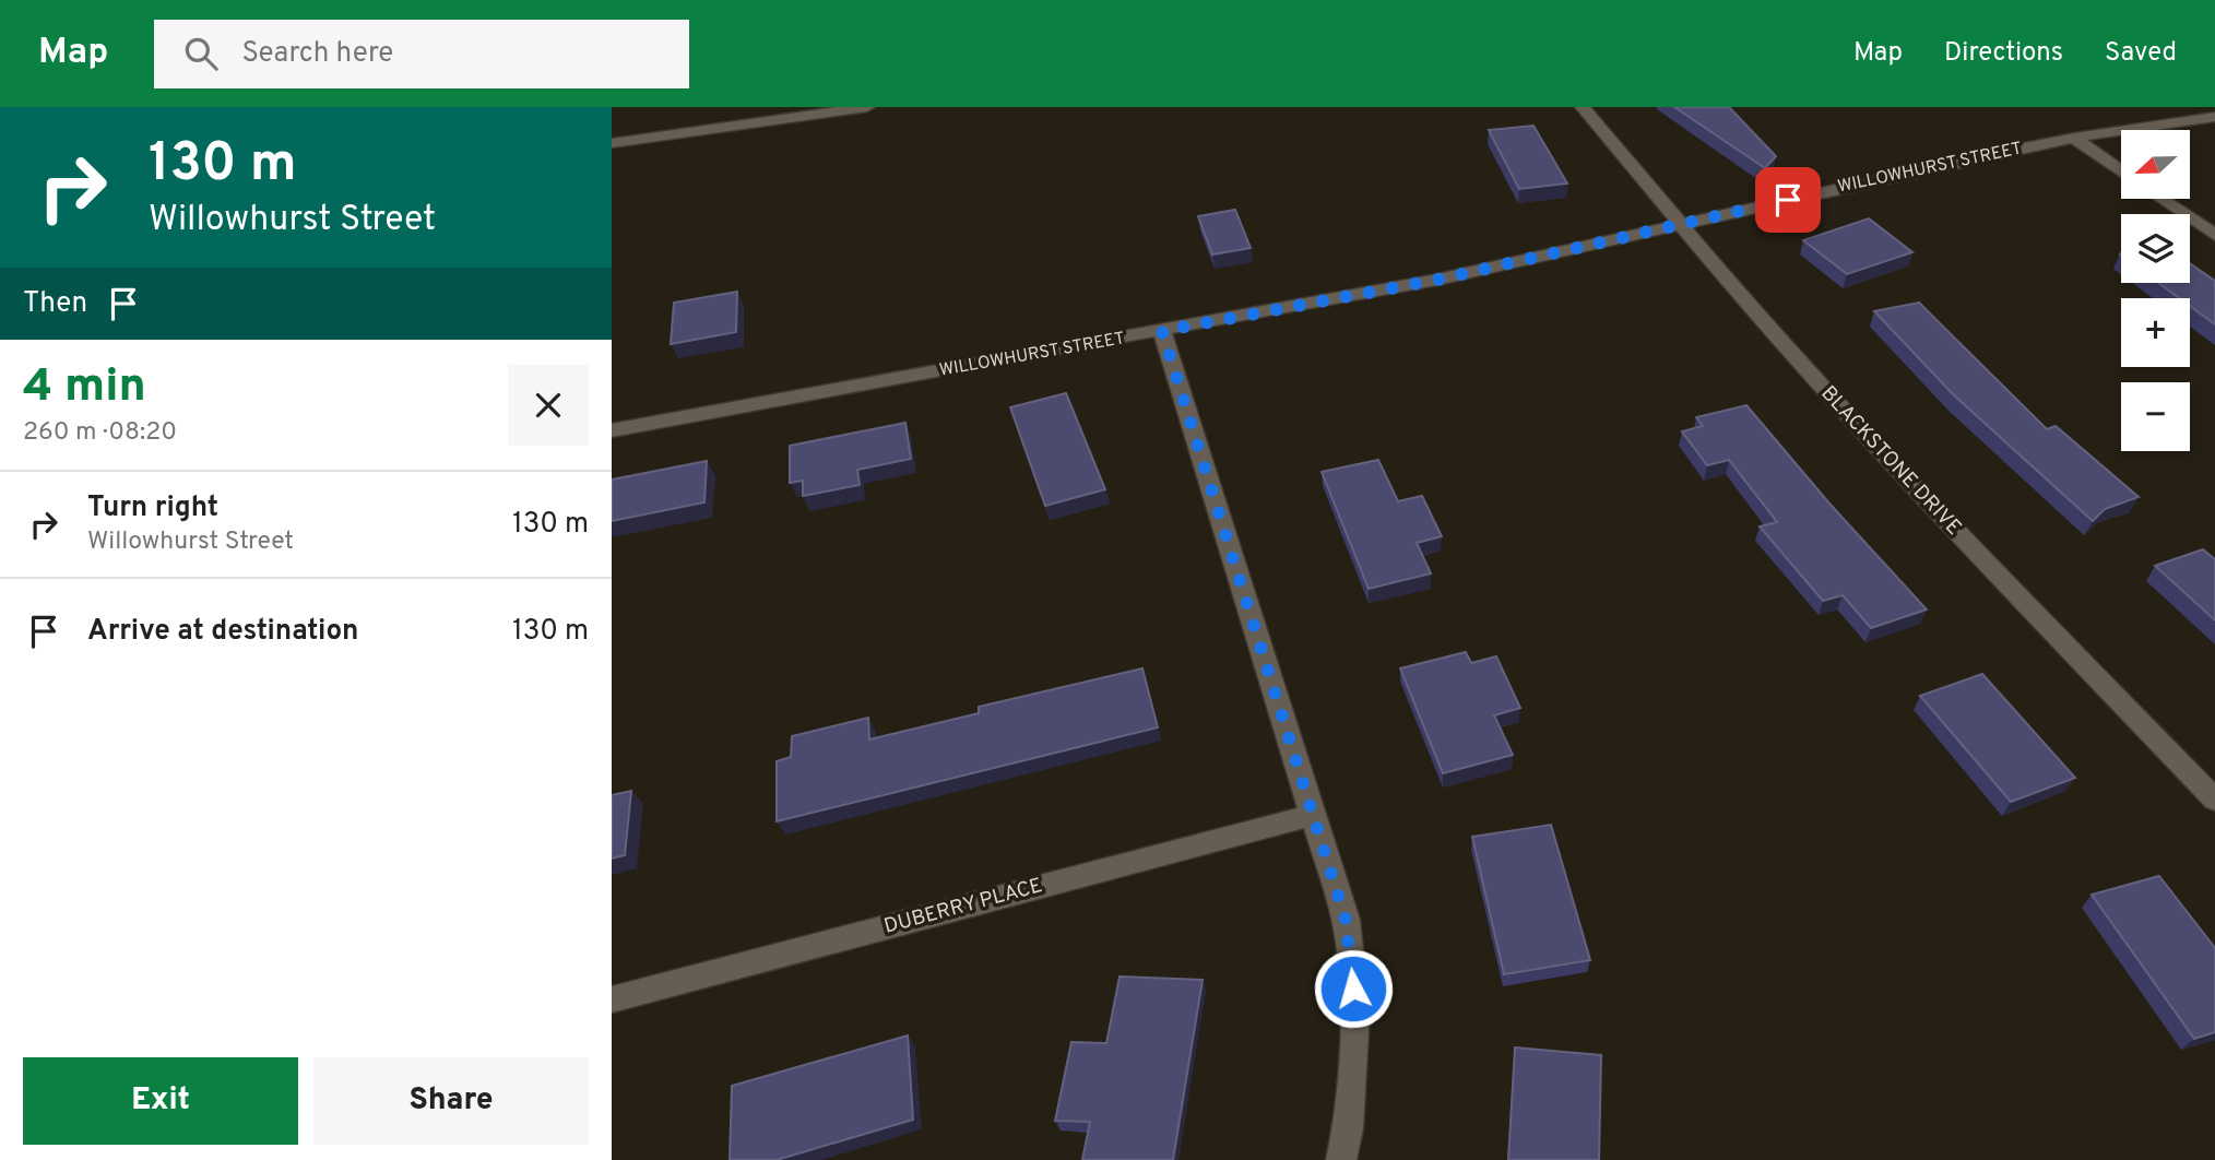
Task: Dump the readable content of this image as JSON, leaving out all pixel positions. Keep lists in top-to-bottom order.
{
  "streets": {
    "street": ["WILLOWHURST STREET", "BLACKSTONE DRIVE", "DUBERRY PLACE"]
  },
  "crossings": [
    ["WILLOWHURST STREET", "BLACKSTONE DRIVE"]
  ],
  "north": "left",
  "page": {
    "header": "Map",
    "search": "Search here",
    "nav": ["Map", "Directions", "Saved"],
    "turn": ["130 m", "Willowhurst Street"],
    "map_buttons": ["+", "−"],
    "then": "Then",
    "heading": ["4 min", "260 m · 08:20"],
    "list": [
      {
        "name": "Turn right",
        "note": "Willowhurst Street",
        "value": "130 m"
      },
      {
        "name": "Arrive at destination",
        "value": "130 m"
      }
    ],
    "buttons": ["Exit", "Share"]
  }
}
